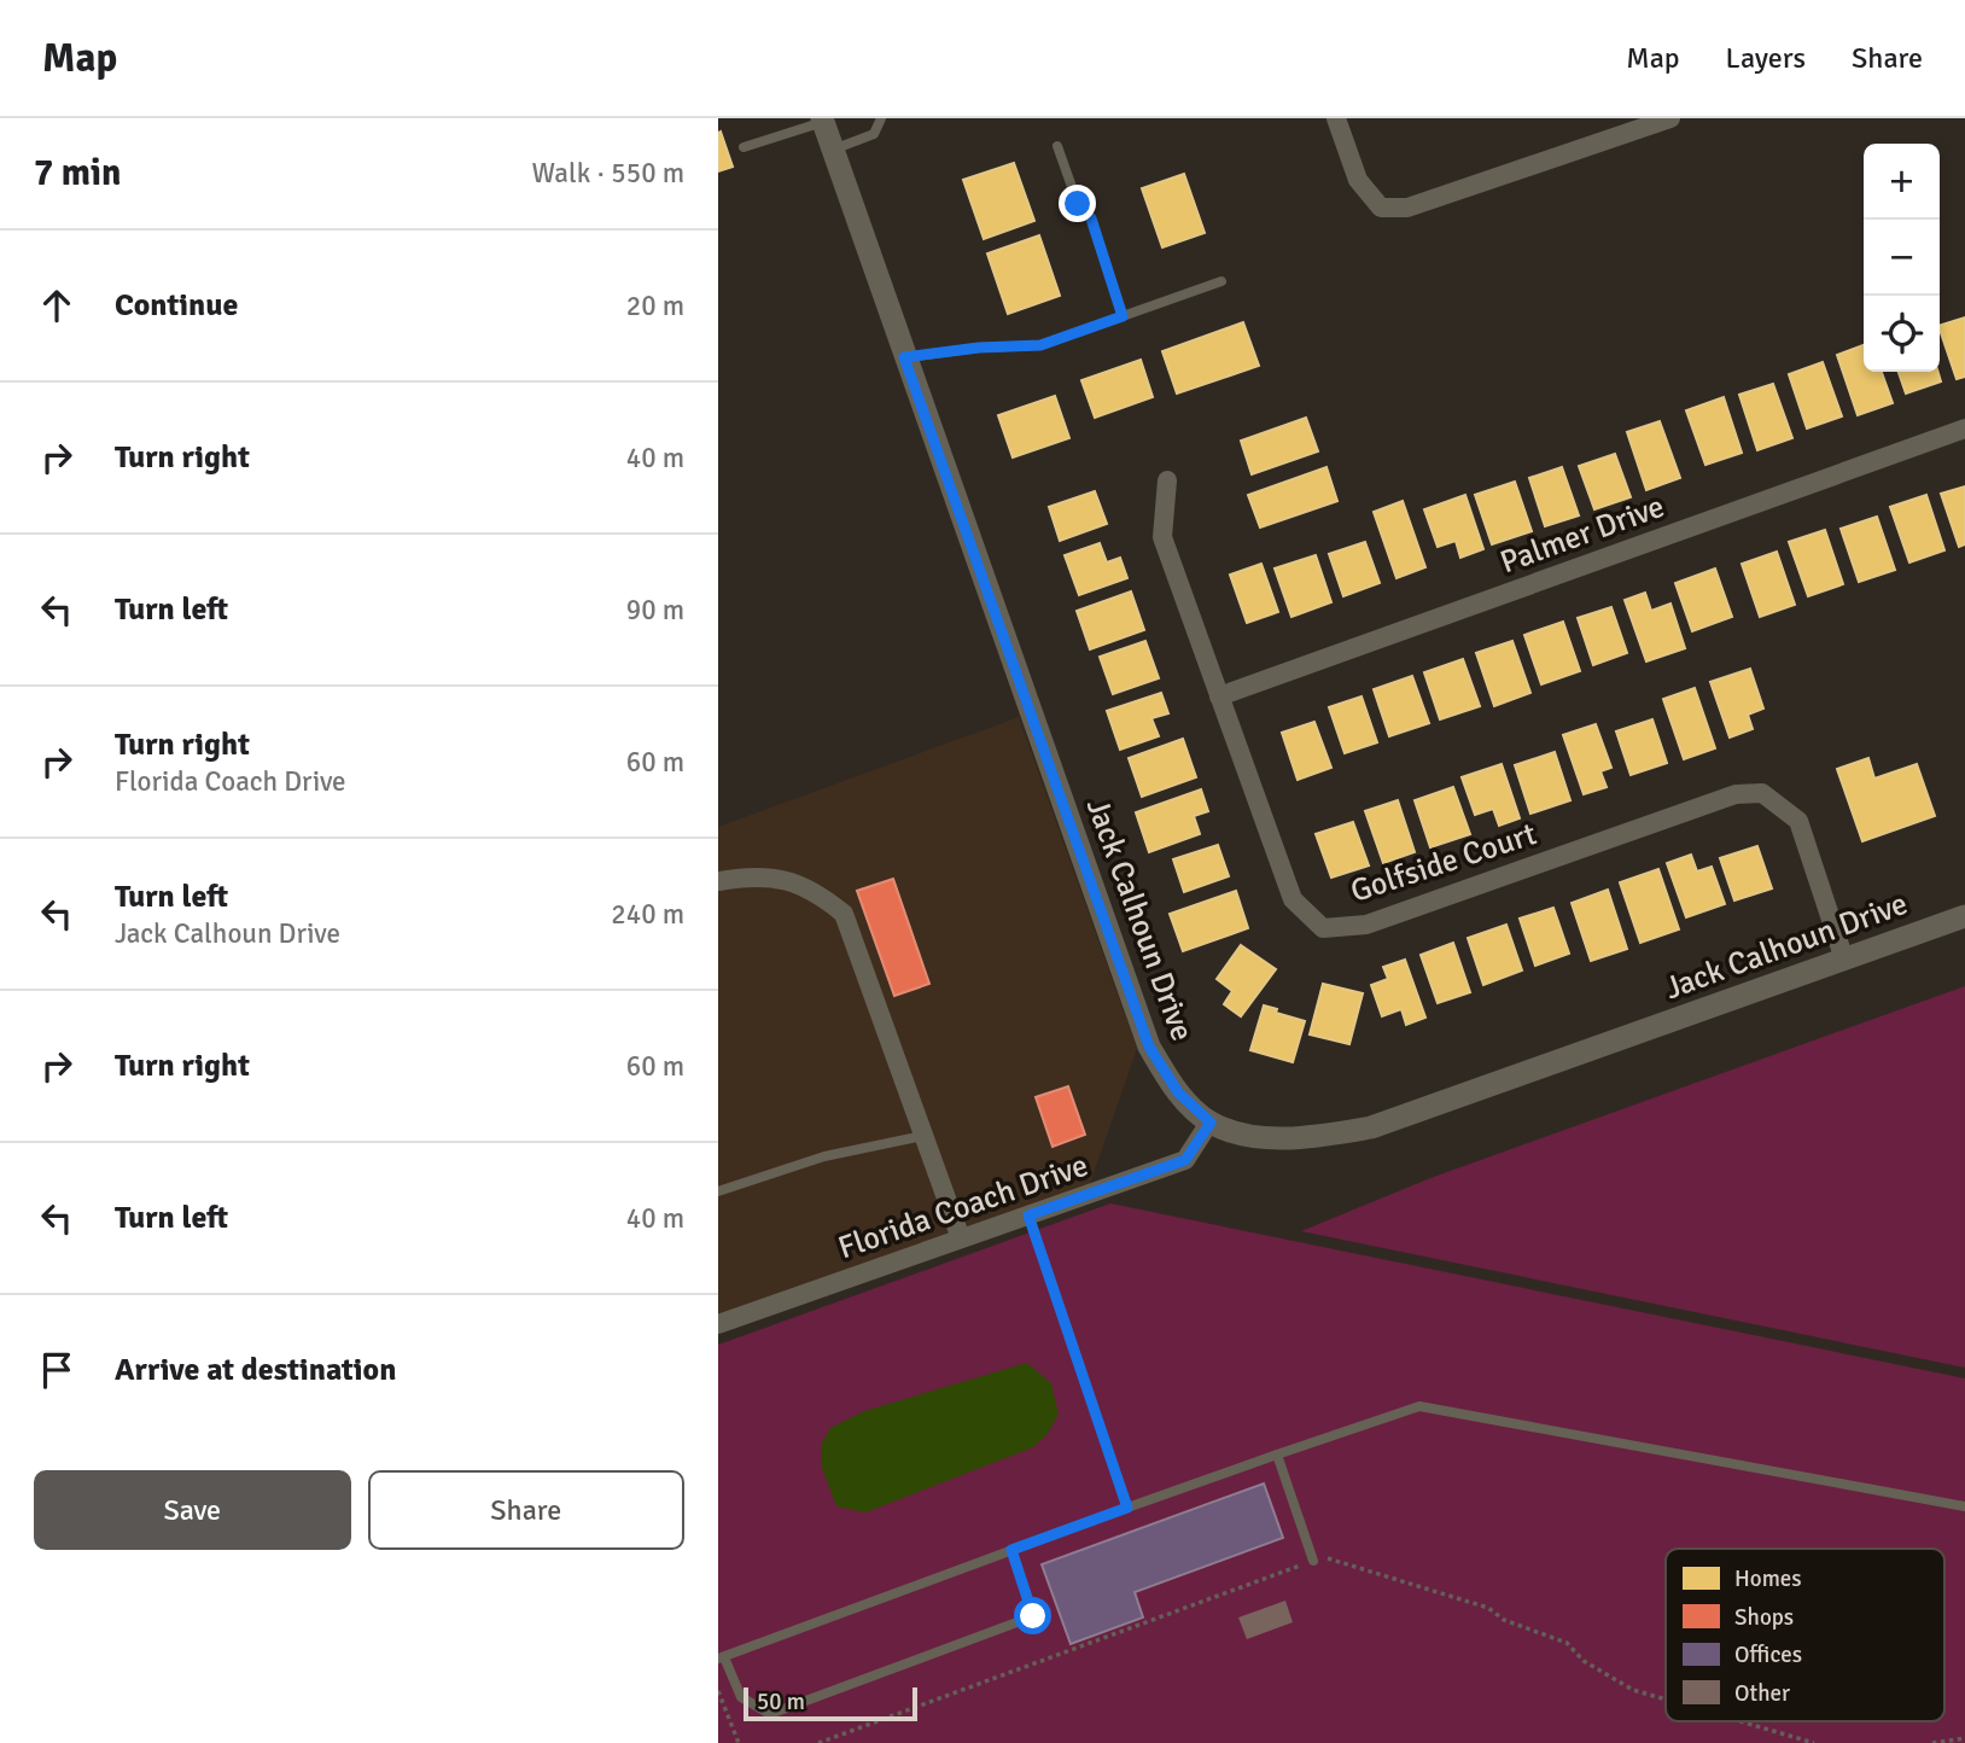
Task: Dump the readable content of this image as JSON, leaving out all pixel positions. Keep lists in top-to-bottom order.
{
  "streets": {
    "street": [
      "Palmer Drive",
      "Golfside Court",
      "Jack Calhoun Drive",
      "Florida Coach Drive"
    ]
  },
  "crossings": [
    ["Palmer Drive", "Golfside Court"],
    ["Golfside Court", "Jack Calhoun Drive"],
    ["Jack Calhoun Drive", "Florida Coach Drive"]
  ],
  "legend": [
    "Homes",
    "Shops",
    "Offices",
    "Other"
  ],
  "scale_bar": "50 m",
  "page": {
    "header": "Map",
    "nav": ["Map", "Layers", "Share"],
    "heading": ["7 min", "Walk · 550 m"],
    "map_buttons": ["+", "−"],
    "list": [
      ["Continue", "20 m"],
      ["Turn right", "40 m"],
      ["Turn left", "90 m"],
      ["Turn right", "Florida Coach Drive", "60 m"],
      ["Turn left", "Jack Calhoun Drive", "240 m"],
      ["Turn right", "60 m"],
      ["Turn left", "40 m"],
      "Arrive at destination"
    ],
    "buttons": ["Save", "Share"],
    "scale": "50 m"
  }
}
